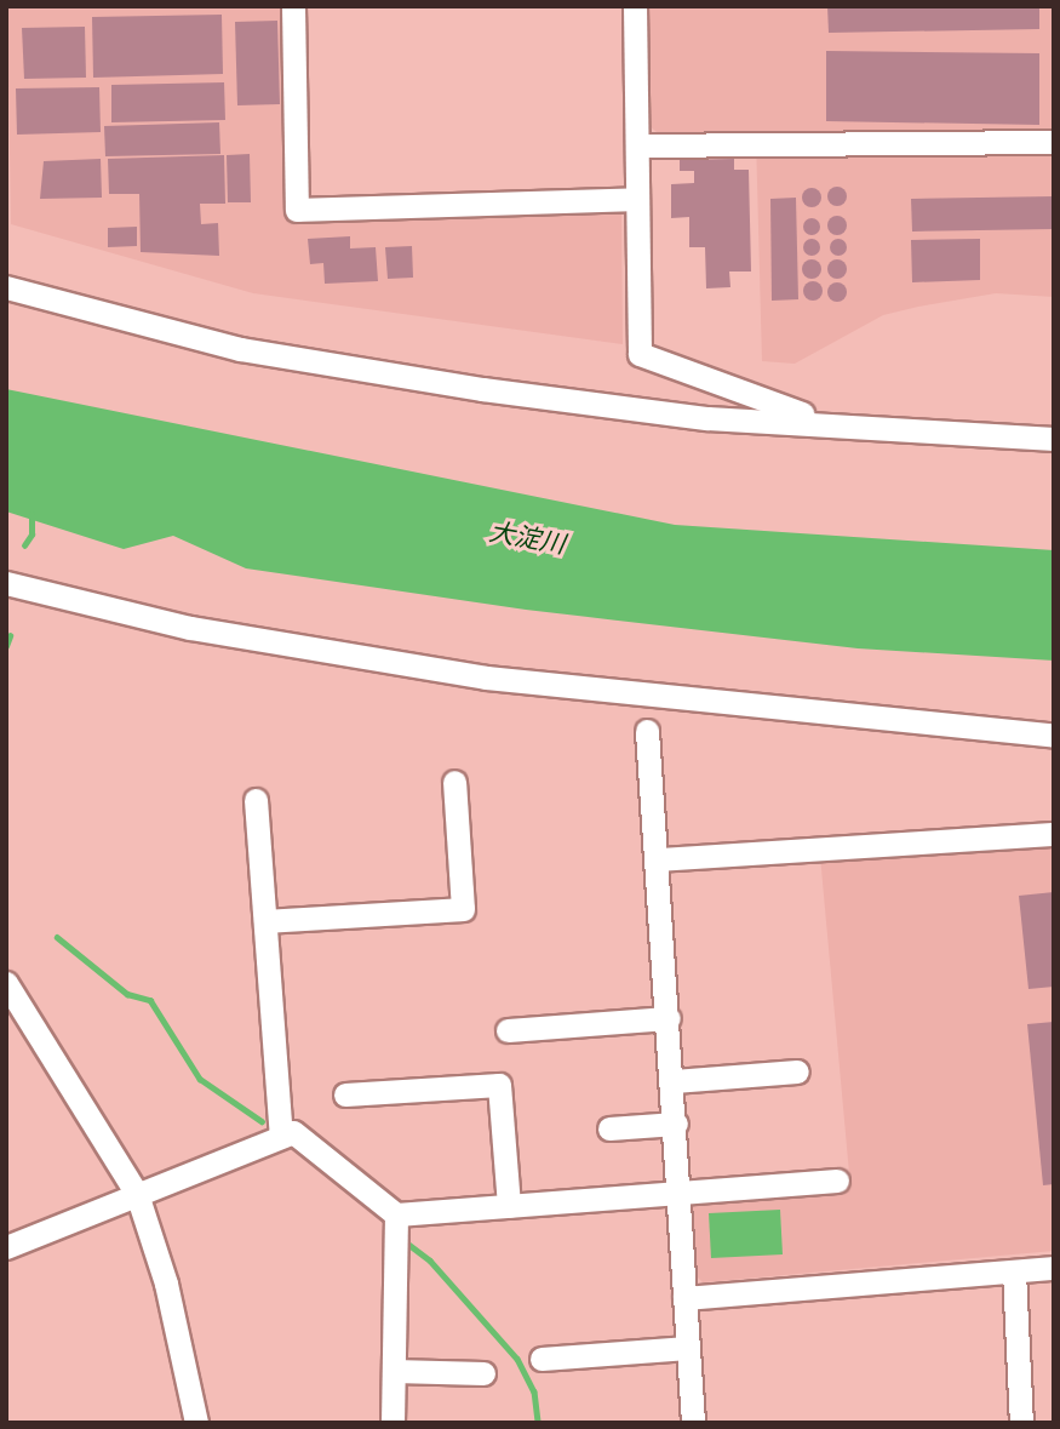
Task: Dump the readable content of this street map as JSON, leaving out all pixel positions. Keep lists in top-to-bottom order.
{
  "water": ["大淀川"]
}
